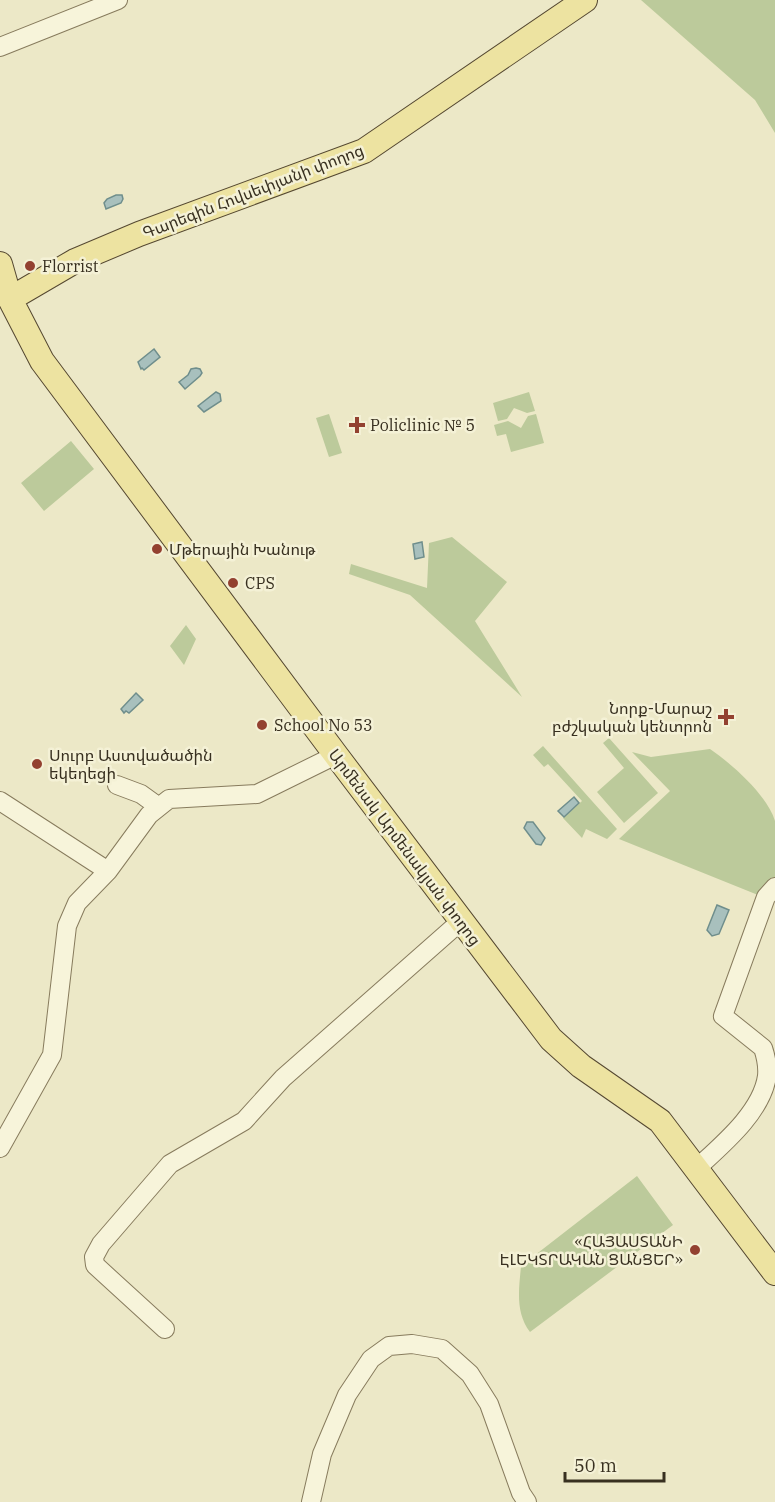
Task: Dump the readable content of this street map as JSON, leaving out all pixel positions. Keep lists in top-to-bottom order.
{
  "streets": {
    "main road": ["Գարեգին Հովսեփյանի փողոց", "Արմենակ Արմենակյան փողոց"]
  },
  "crossings": [
    ["Գարեգին Հովսեփյանի փողոց", "Արմենակ Արմենակյան փողոց"]
  ],
  "places": {
    "other": [
      "Florrist",
      "Մթերային Խանութ",
      "CPS",
      "School No 53",
      "Սուրբ Աստվածածին եկեղեցի",
      "«ՀԱՅԱՍՏԱՆԻ ԷԼԵԿՏՐԱԿԱՆ ՑԱՆՑԵՐ»"
    ],
    "health": ["Policlinic № 5", "Նորք-Մարաշ բժշկական կենտրոն"]
  },
  "scale_bar": "50 m"
}
